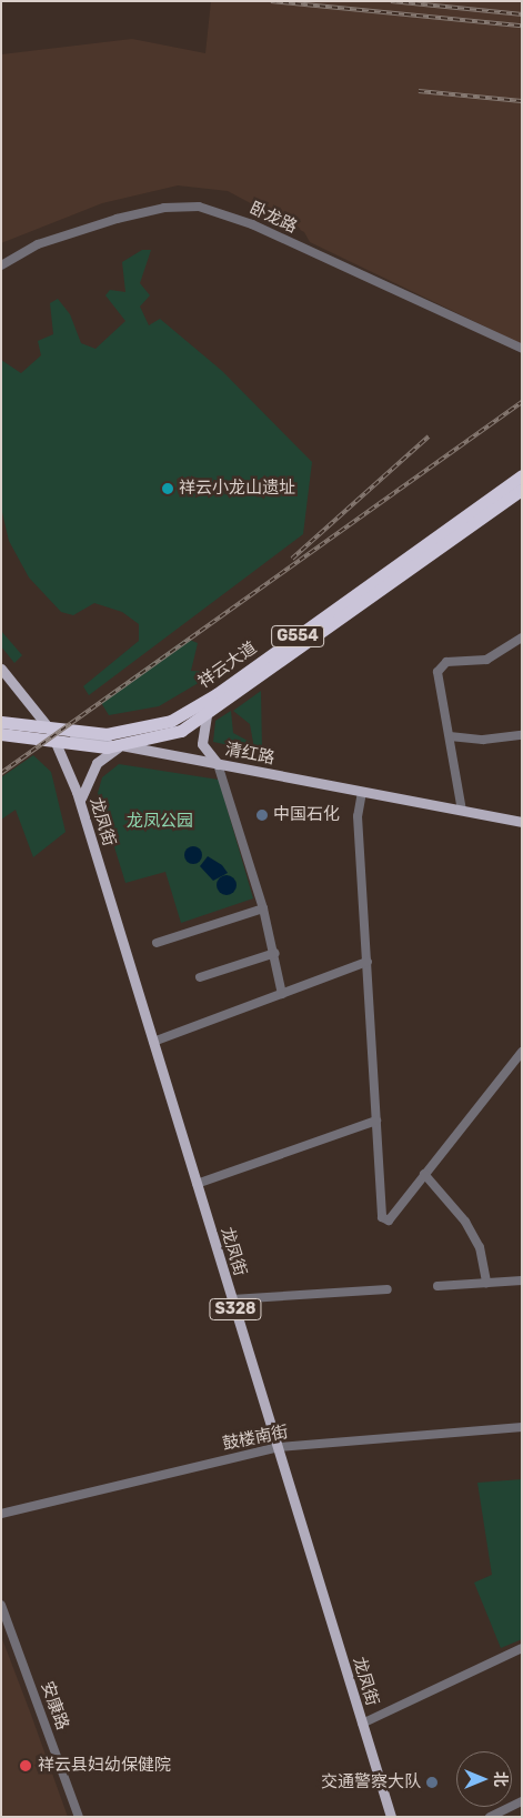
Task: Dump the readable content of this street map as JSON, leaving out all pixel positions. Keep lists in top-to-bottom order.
{
  "streets": {
    "highway": ["G554", "祥云大道"],
    "main road": ["清红路", "龙凤街", "S328"],
    "street": ["卧龙路", "鼓楼南街", "安康路"]
  },
  "crossings": [
    ["祥云大道", "清红路"],
    ["祥云大道", "龙凤街"],
    ["清红路", "龙凤街"],
    ["龙凤街", "鼓楼南街"]
  ],
  "parks": ["龙凤公园"],
  "places": [
    "祥云小龙山遗址",
    "中国石化",
    "祥云县妇幼保健院",
    "交通警察大队"
  ],
  "north": "right"
}
